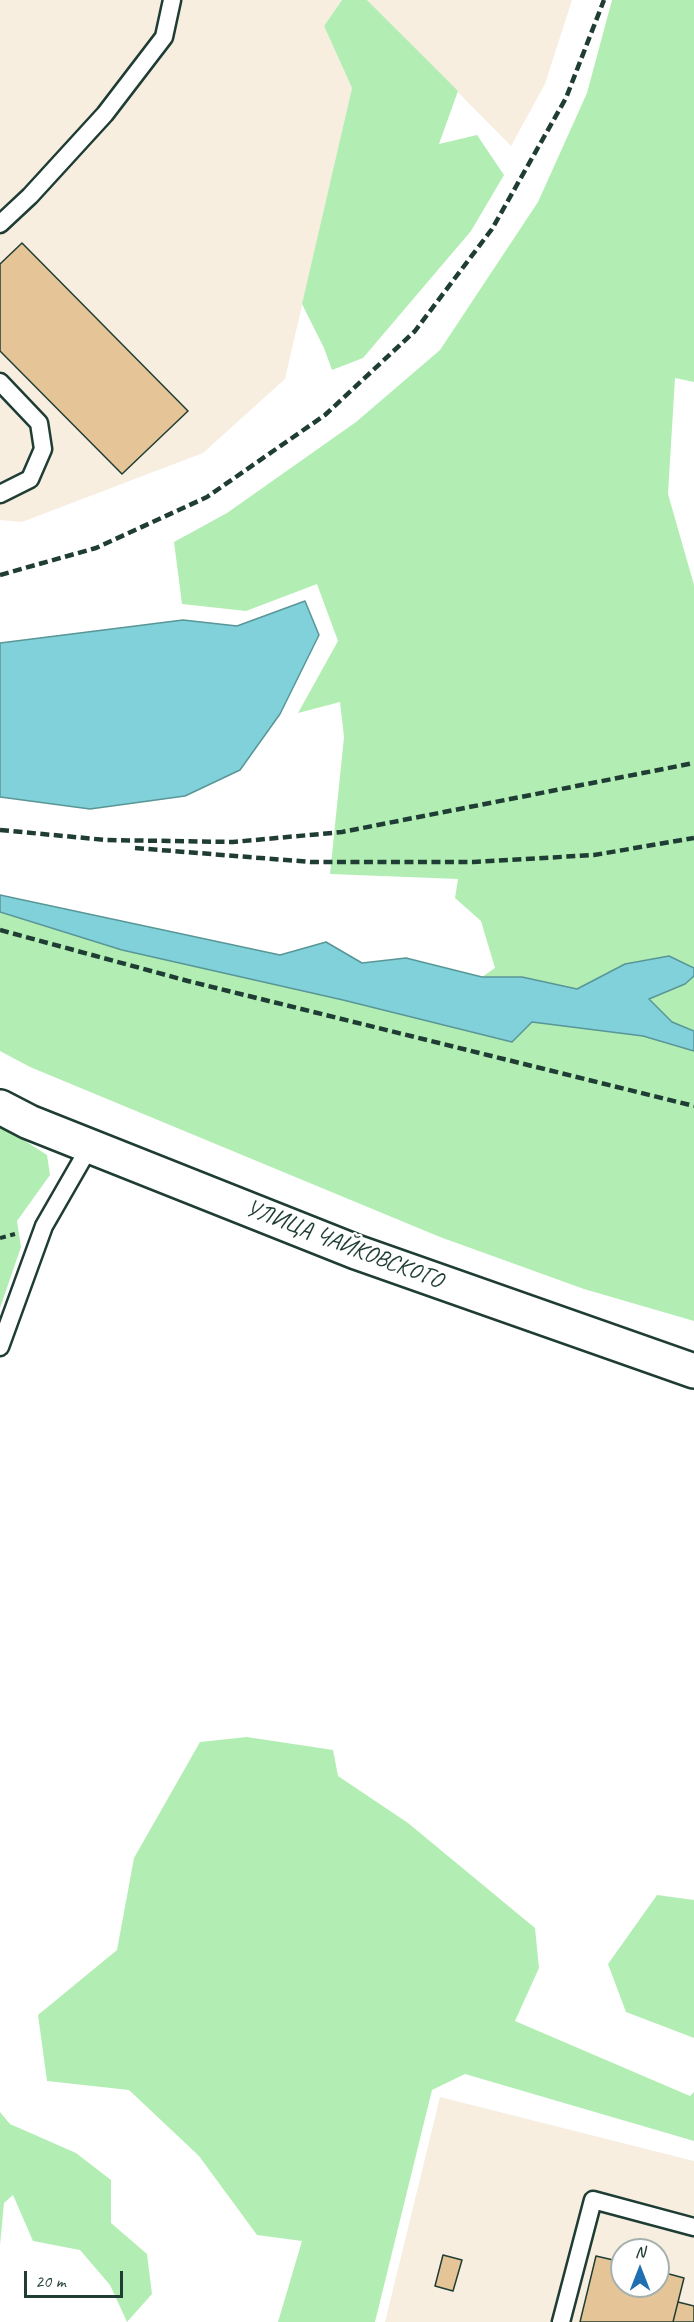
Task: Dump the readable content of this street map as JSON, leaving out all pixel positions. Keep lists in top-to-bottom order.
{
  "streets": {
    "main road": ["УЛИЦА ЧАЙКОВСКОГО"]
  },
  "scale_bar": "20 m",
  "north": "top"
}
